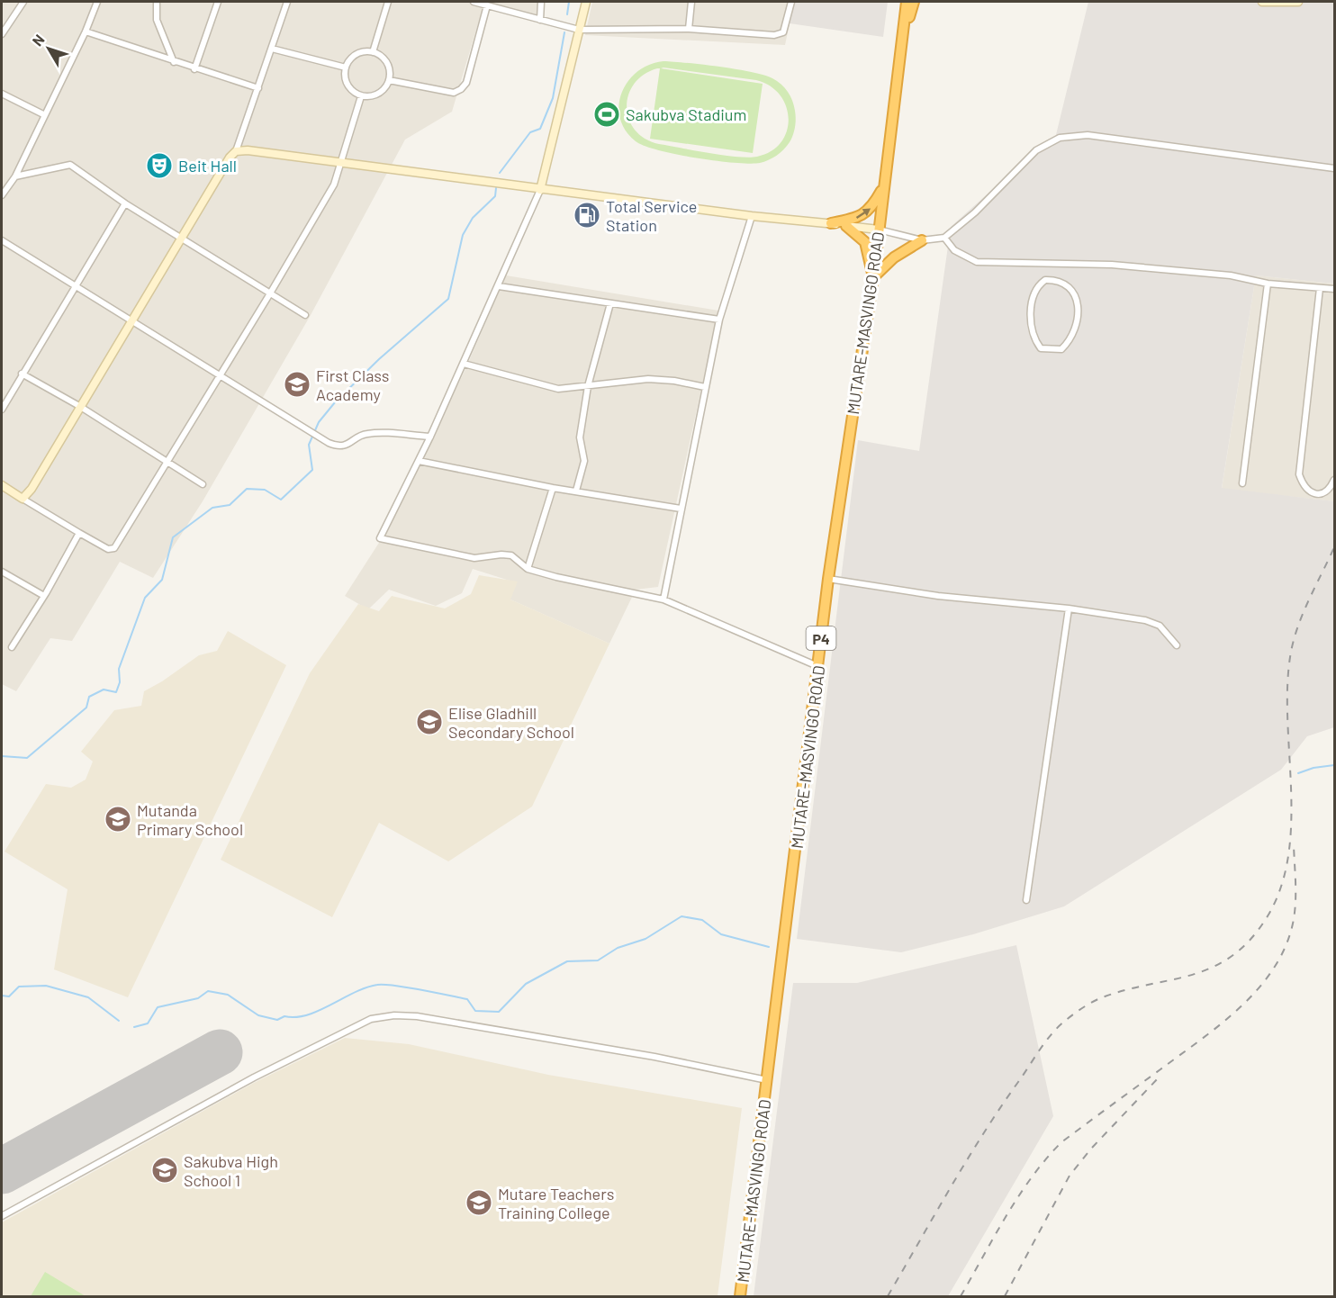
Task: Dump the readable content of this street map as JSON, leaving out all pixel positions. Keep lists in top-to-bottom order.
{
  "streets": {
    "highway": ["MUTARE-MASVINGO ROAD", "P4"]
  },
  "places": {
    "sports": ["Sakubva Stadium"],
    "theatre": ["Beit Hall"],
    "fuel station": ["Total Service Station"],
    "school or university": [
      "First Class Academy",
      "Elise Gladhill Secondary School",
      "Mutanda Primary School",
      "Sakubva High School 1",
      "Mutare Teachers Training College"
    ]
  },
  "north": "top left"
}
